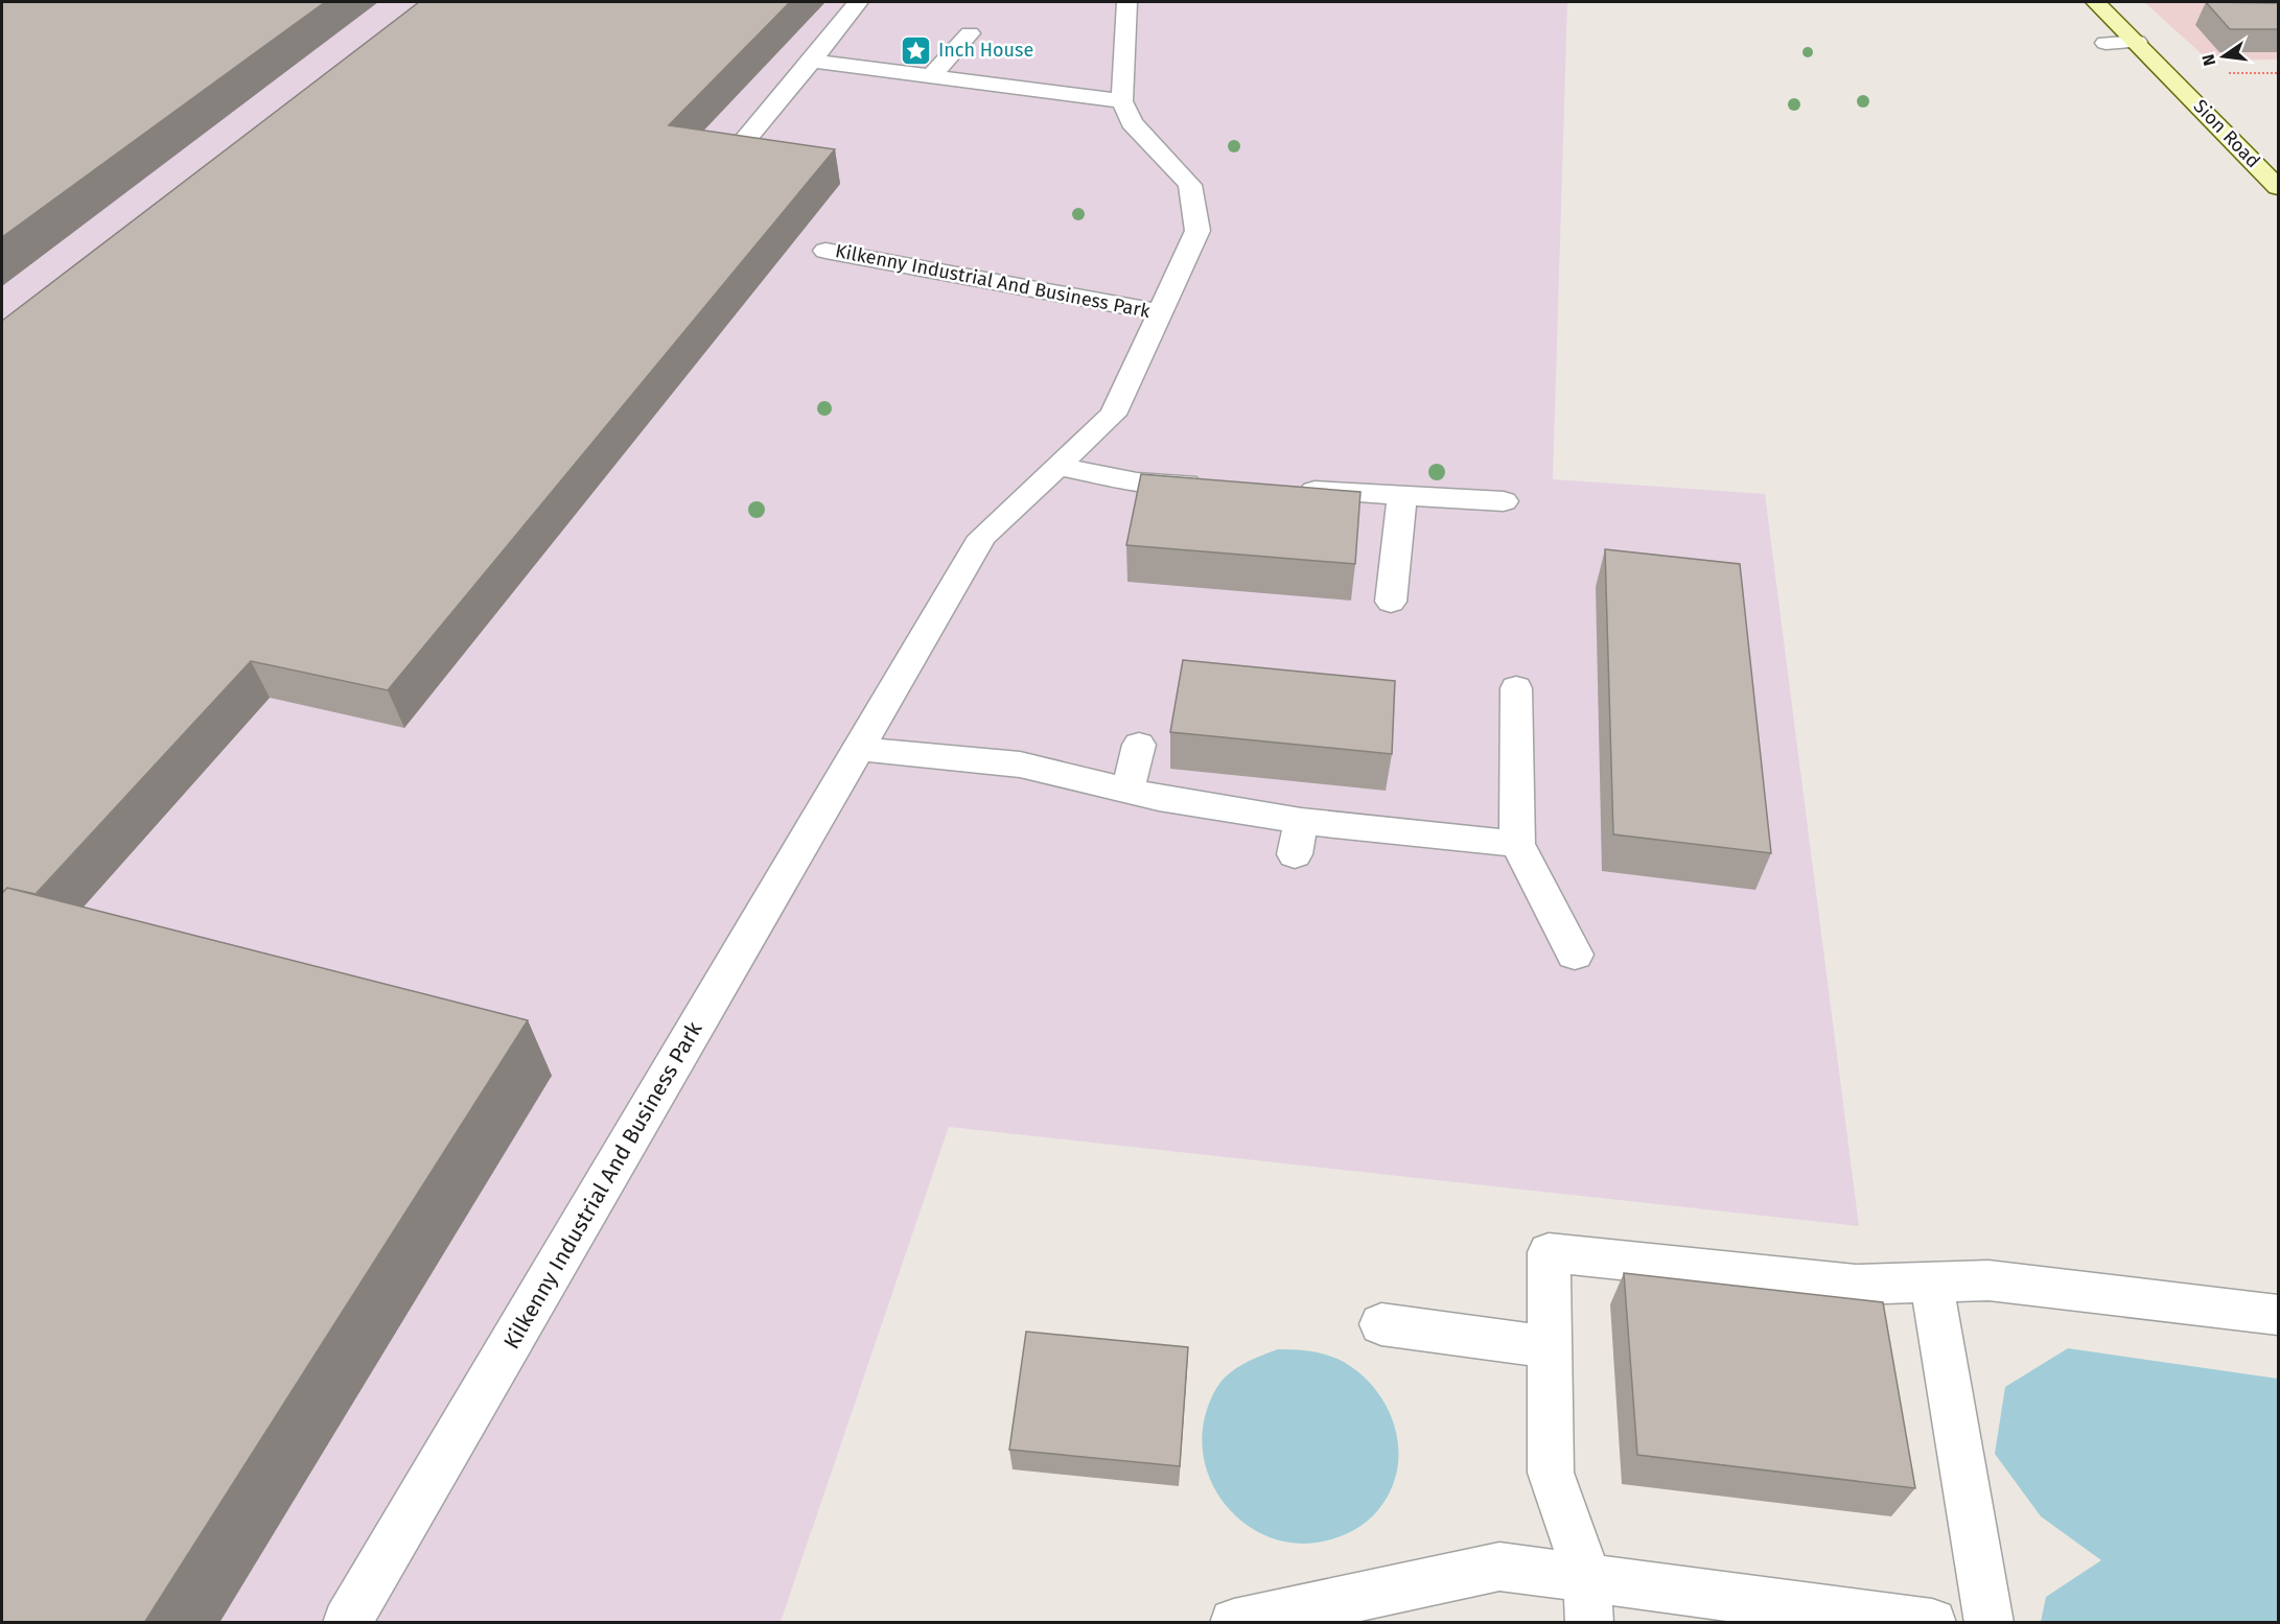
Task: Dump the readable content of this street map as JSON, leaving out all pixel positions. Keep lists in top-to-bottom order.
{
  "streets": {
    "street": ["Sion Road"],
    "lane": ["Kilkenny Industrial And Business Park"]
  },
  "places": {
    "place": ["Inch House"]
  },
  "north": "left"
}
